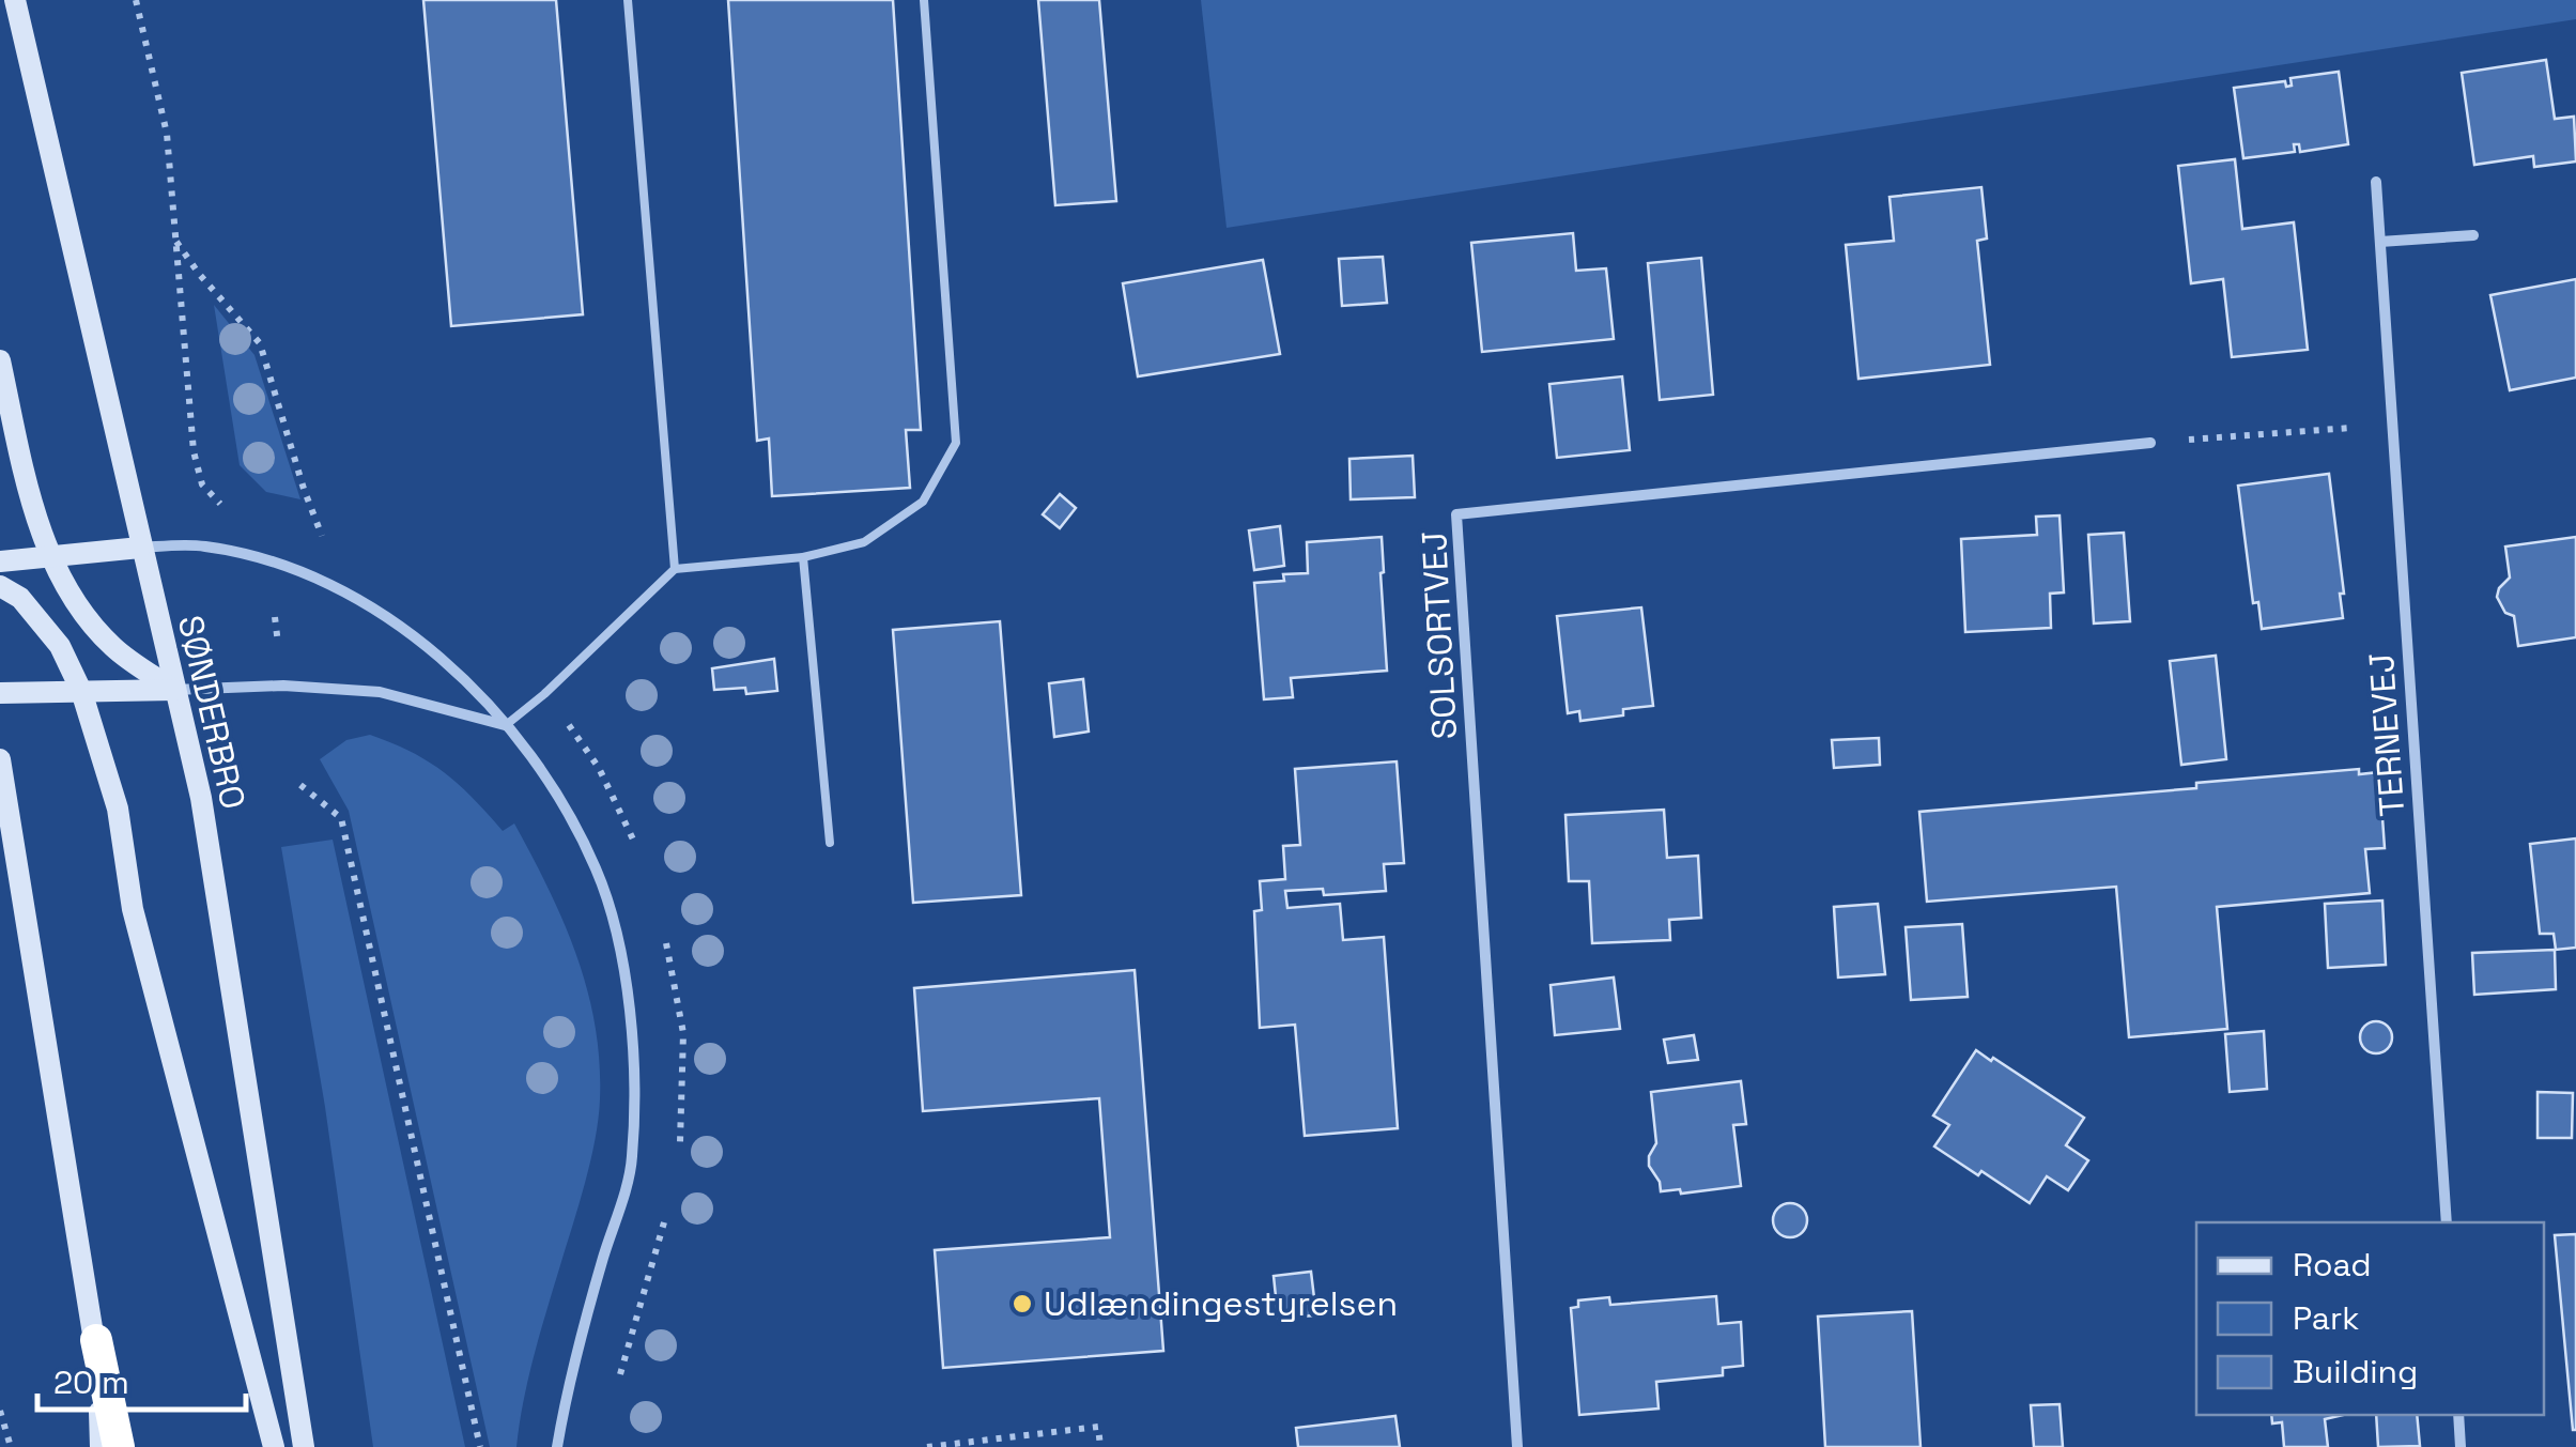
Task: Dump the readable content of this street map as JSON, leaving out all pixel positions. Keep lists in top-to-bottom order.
{
  "streets": {
    "street": ["SOLSORTVEJ", "SØNDERBRO", "TERNEVEJ"]
  },
  "places": ["Udlændingestyrelsen"],
  "legend": ["Road", "Park", "Building"],
  "scale_bar": "20 m"
}
